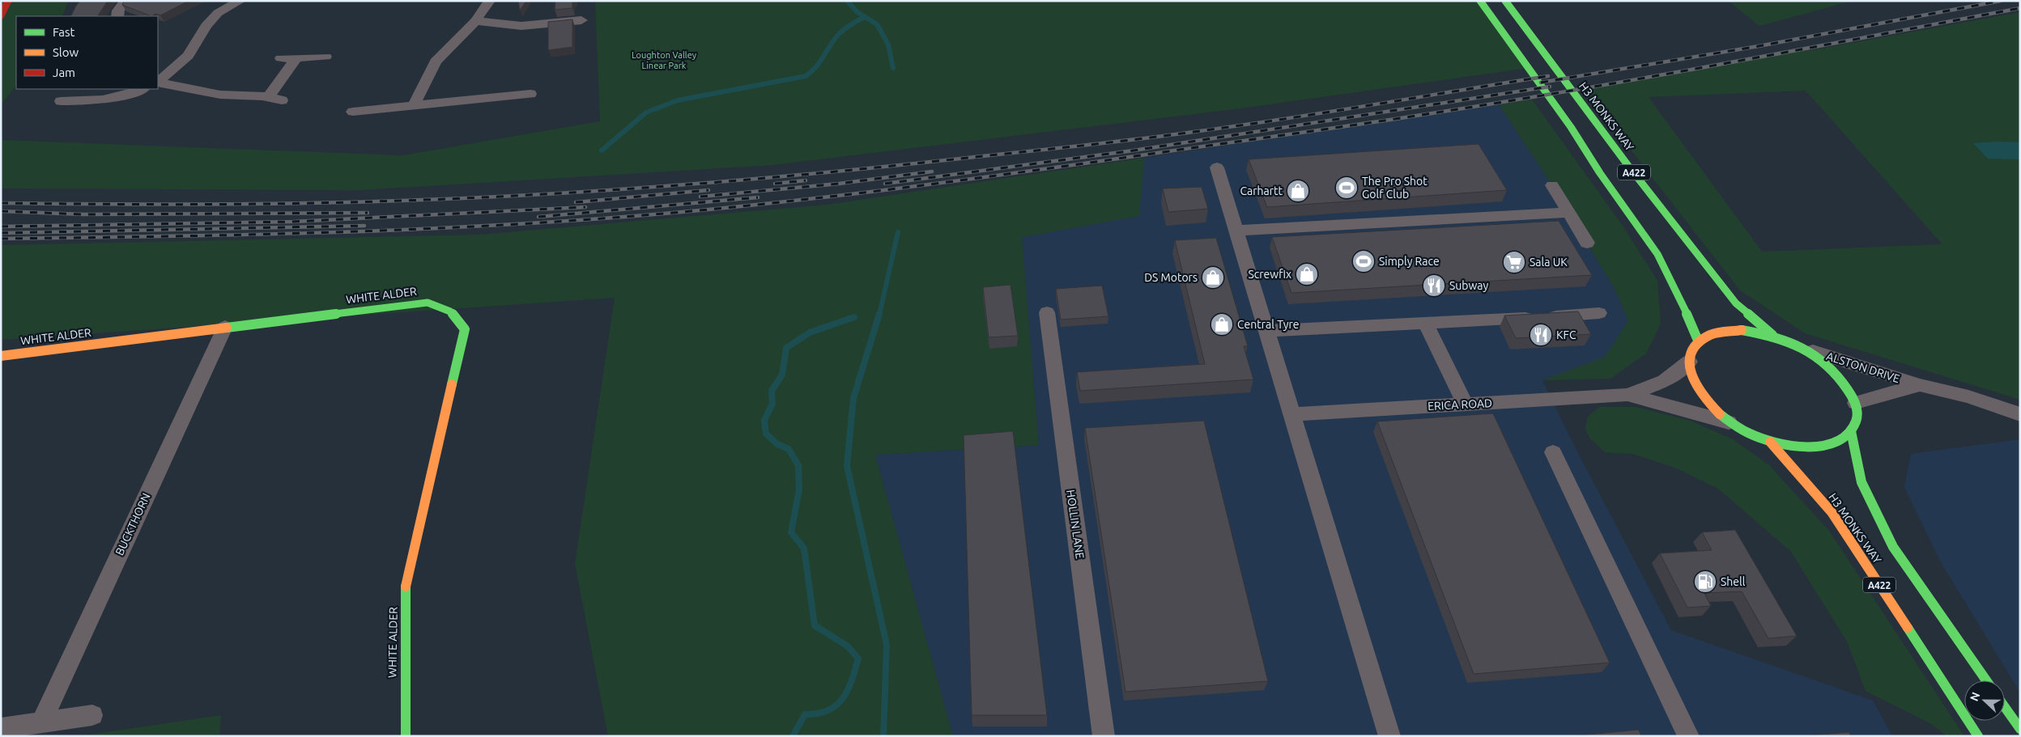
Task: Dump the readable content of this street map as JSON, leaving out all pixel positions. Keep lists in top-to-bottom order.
{
  "streets": {
    "main road": ["H3 MONKS WAY", "A422", "WHITE ALDER"],
    "street": [
      "ALSTON DRIVE",
      "ERICA ROAD",
      "BUCKTHORN",
      "HOLLIN LANE"
    ]
  },
  "crossings": [
    ["H3 MONKS WAY", "A422"],
    ["H3 MONKS WAY", "ALSTON DRIVE"],
    ["H3 MONKS WAY", "ERICA ROAD"],
    ["A422", "ALSTON DRIVE"],
    ["A422", "ERICA ROAD"],
    ["WHITE ALDER", "BUCKTHORN"],
    ["ALSTON DRIVE", "ERICA ROAD"]
  ],
  "parks": ["Loughton Valley Linear Park"],
  "places": {
    "sports": ["The Pro Shot Golf Club", "Simply Race"],
    "shop": [
      "Carhartt",
      "Screwfix",
      "DS Motors",
      "Central Tyre"
    ],
    "supermarket": ["Sala UK"],
    "restaurant": ["Subway", "KFC"],
    "fuel station": ["Shell"]
  },
  "legend": ["Fast", "Slow", "Jam"],
  "north": "left"
}
